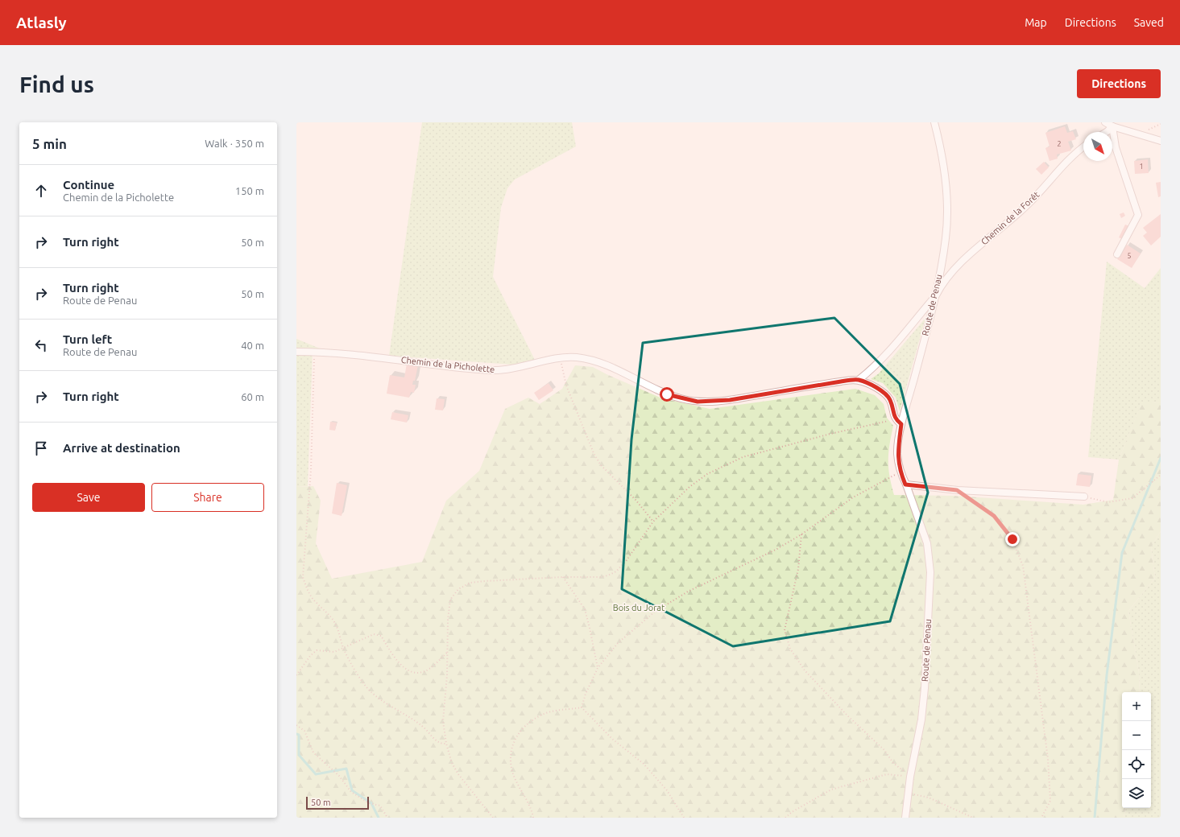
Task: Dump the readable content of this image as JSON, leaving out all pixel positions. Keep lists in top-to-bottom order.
{
  "streets": {
    "street": ["Chemin de la Forêt", "Route de Penau", "Chemin de la Picholette"]
  },
  "crossings": [
    ["Chemin de la Forêt", "Route de Penau"]
  ],
  "parks": ["Bois du Jorat"],
  "house_numbers": ["2", "1", "5"],
  "scale_bar": "50 m",
  "north": "bottom right",
  "page": {
    "header": "Atlasly",
    "nav": ["Map", "Directions", "Saved"],
    "buttons": [
      "Directions",
      ["Save", "Share"]
    ],
    "title": "Find us",
    "heading": ["5 min", "Walk · 350 m"],
    "list": [
      ["Continue", "Chemin de la Picholette", "150 m"],
      ["Turn right", "50 m"],
      ["Turn right", "Route de Penau", "50 m"],
      ["Turn left", "Route de Penau", "40 m"],
      ["Turn right", "60 m"],
      "Arrive at destination"
    ],
    "map_buttons": ["+", "−"],
    "scale": "50 m"
  }
}
